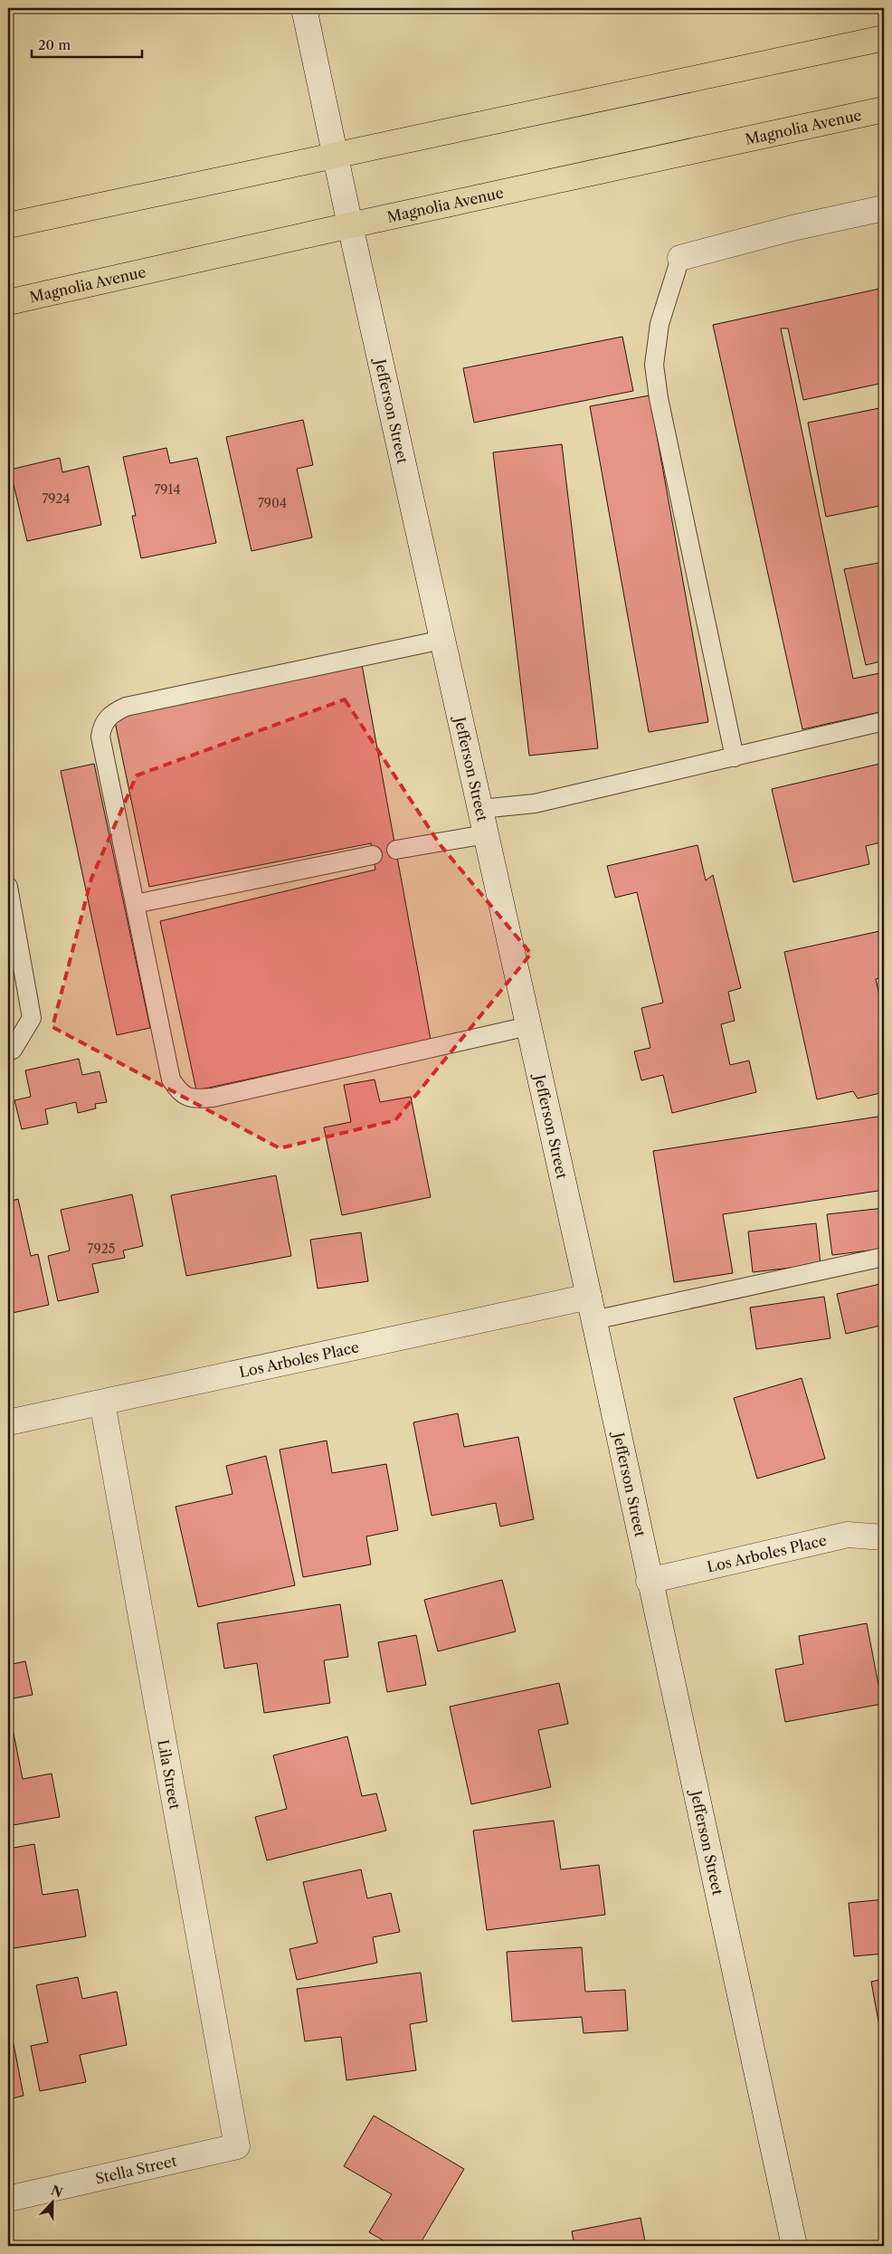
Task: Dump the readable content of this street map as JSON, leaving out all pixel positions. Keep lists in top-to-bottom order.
{
  "streets": {
    "main road": ["Magnolia Avenue"],
    "street": [
      "Jefferson Street",
      "Los Arboles Place",
      "Lila Street",
      "Stella Street"
    ]
  },
  "crossings": [
    ["Magnolia Avenue", "Jefferson Street"],
    ["Jefferson Street", "Los Arboles Place"],
    ["Los Arboles Place", "Lila Street"],
    ["Lila Street", "Stella Street"]
  ],
  "house_numbers": [
    "7914",
    "7924",
    "7904",
    "7925"
  ],
  "scale_bar": "20 m",
  "north": "top"
}
